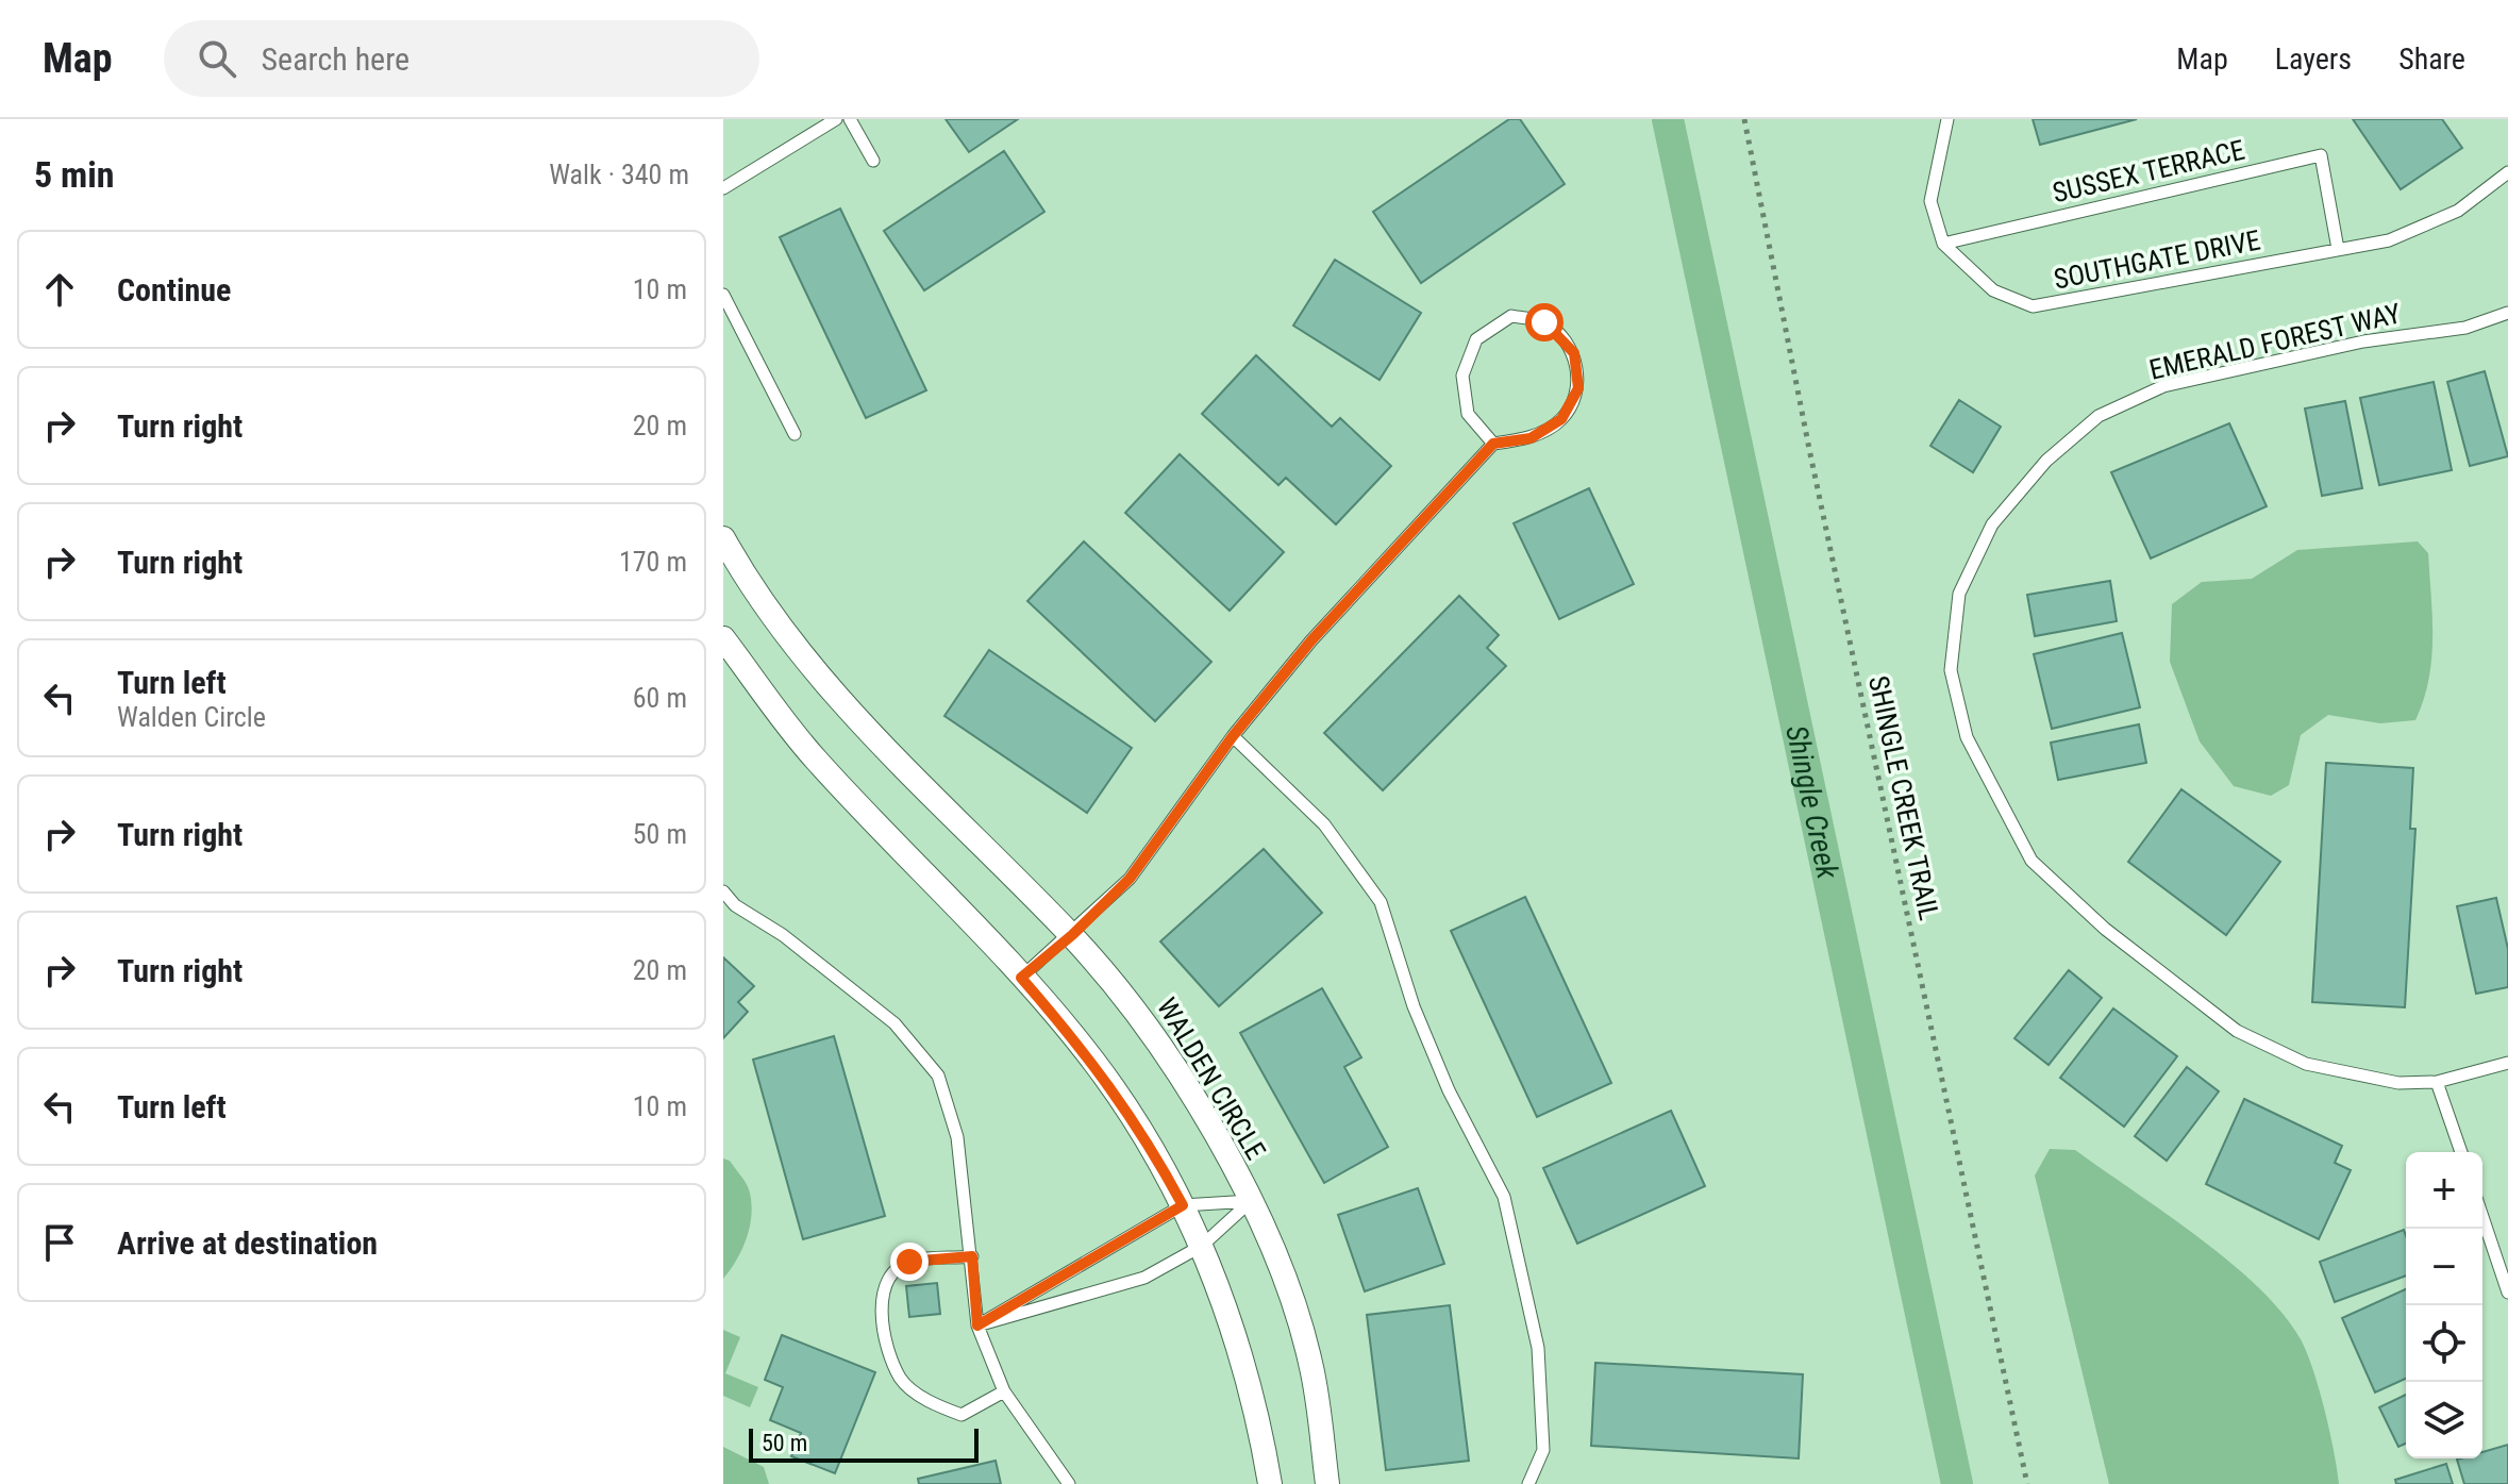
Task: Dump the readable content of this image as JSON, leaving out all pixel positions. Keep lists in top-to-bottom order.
{
  "streets": {
    "street": ["WALDEN CIRCLE"],
    "lane": ["SUSSEX TERRACE", "SOUTHGATE DRIVE", "EMERALD FOREST WAY"],
    "path": ["SHINGLE CREEK TRAIL"]
  },
  "crossings": [
    ["SUSSEX TERRACE", "SOUTHGATE DRIVE"]
  ],
  "water": ["Shingle Creek"],
  "scale_bar": "50 m",
  "page": {
    "header": "Map",
    "search": "Search here",
    "nav": ["Map", "Layers", "Share"],
    "heading": ["5 min", "Walk · 340 m"],
    "list": [
      ["Continue", "10 m"],
      ["Turn right", "20 m"],
      ["Turn right", "170 m"],
      ["Turn left", "Walden Circle", "60 m"],
      ["Turn right", "50 m"],
      ["Turn right", "20 m"],
      ["Turn left", "10 m"],
      "Arrive at destination"
    ],
    "map_buttons": ["+", "−"],
    "scale": "50 m"
  }
}
